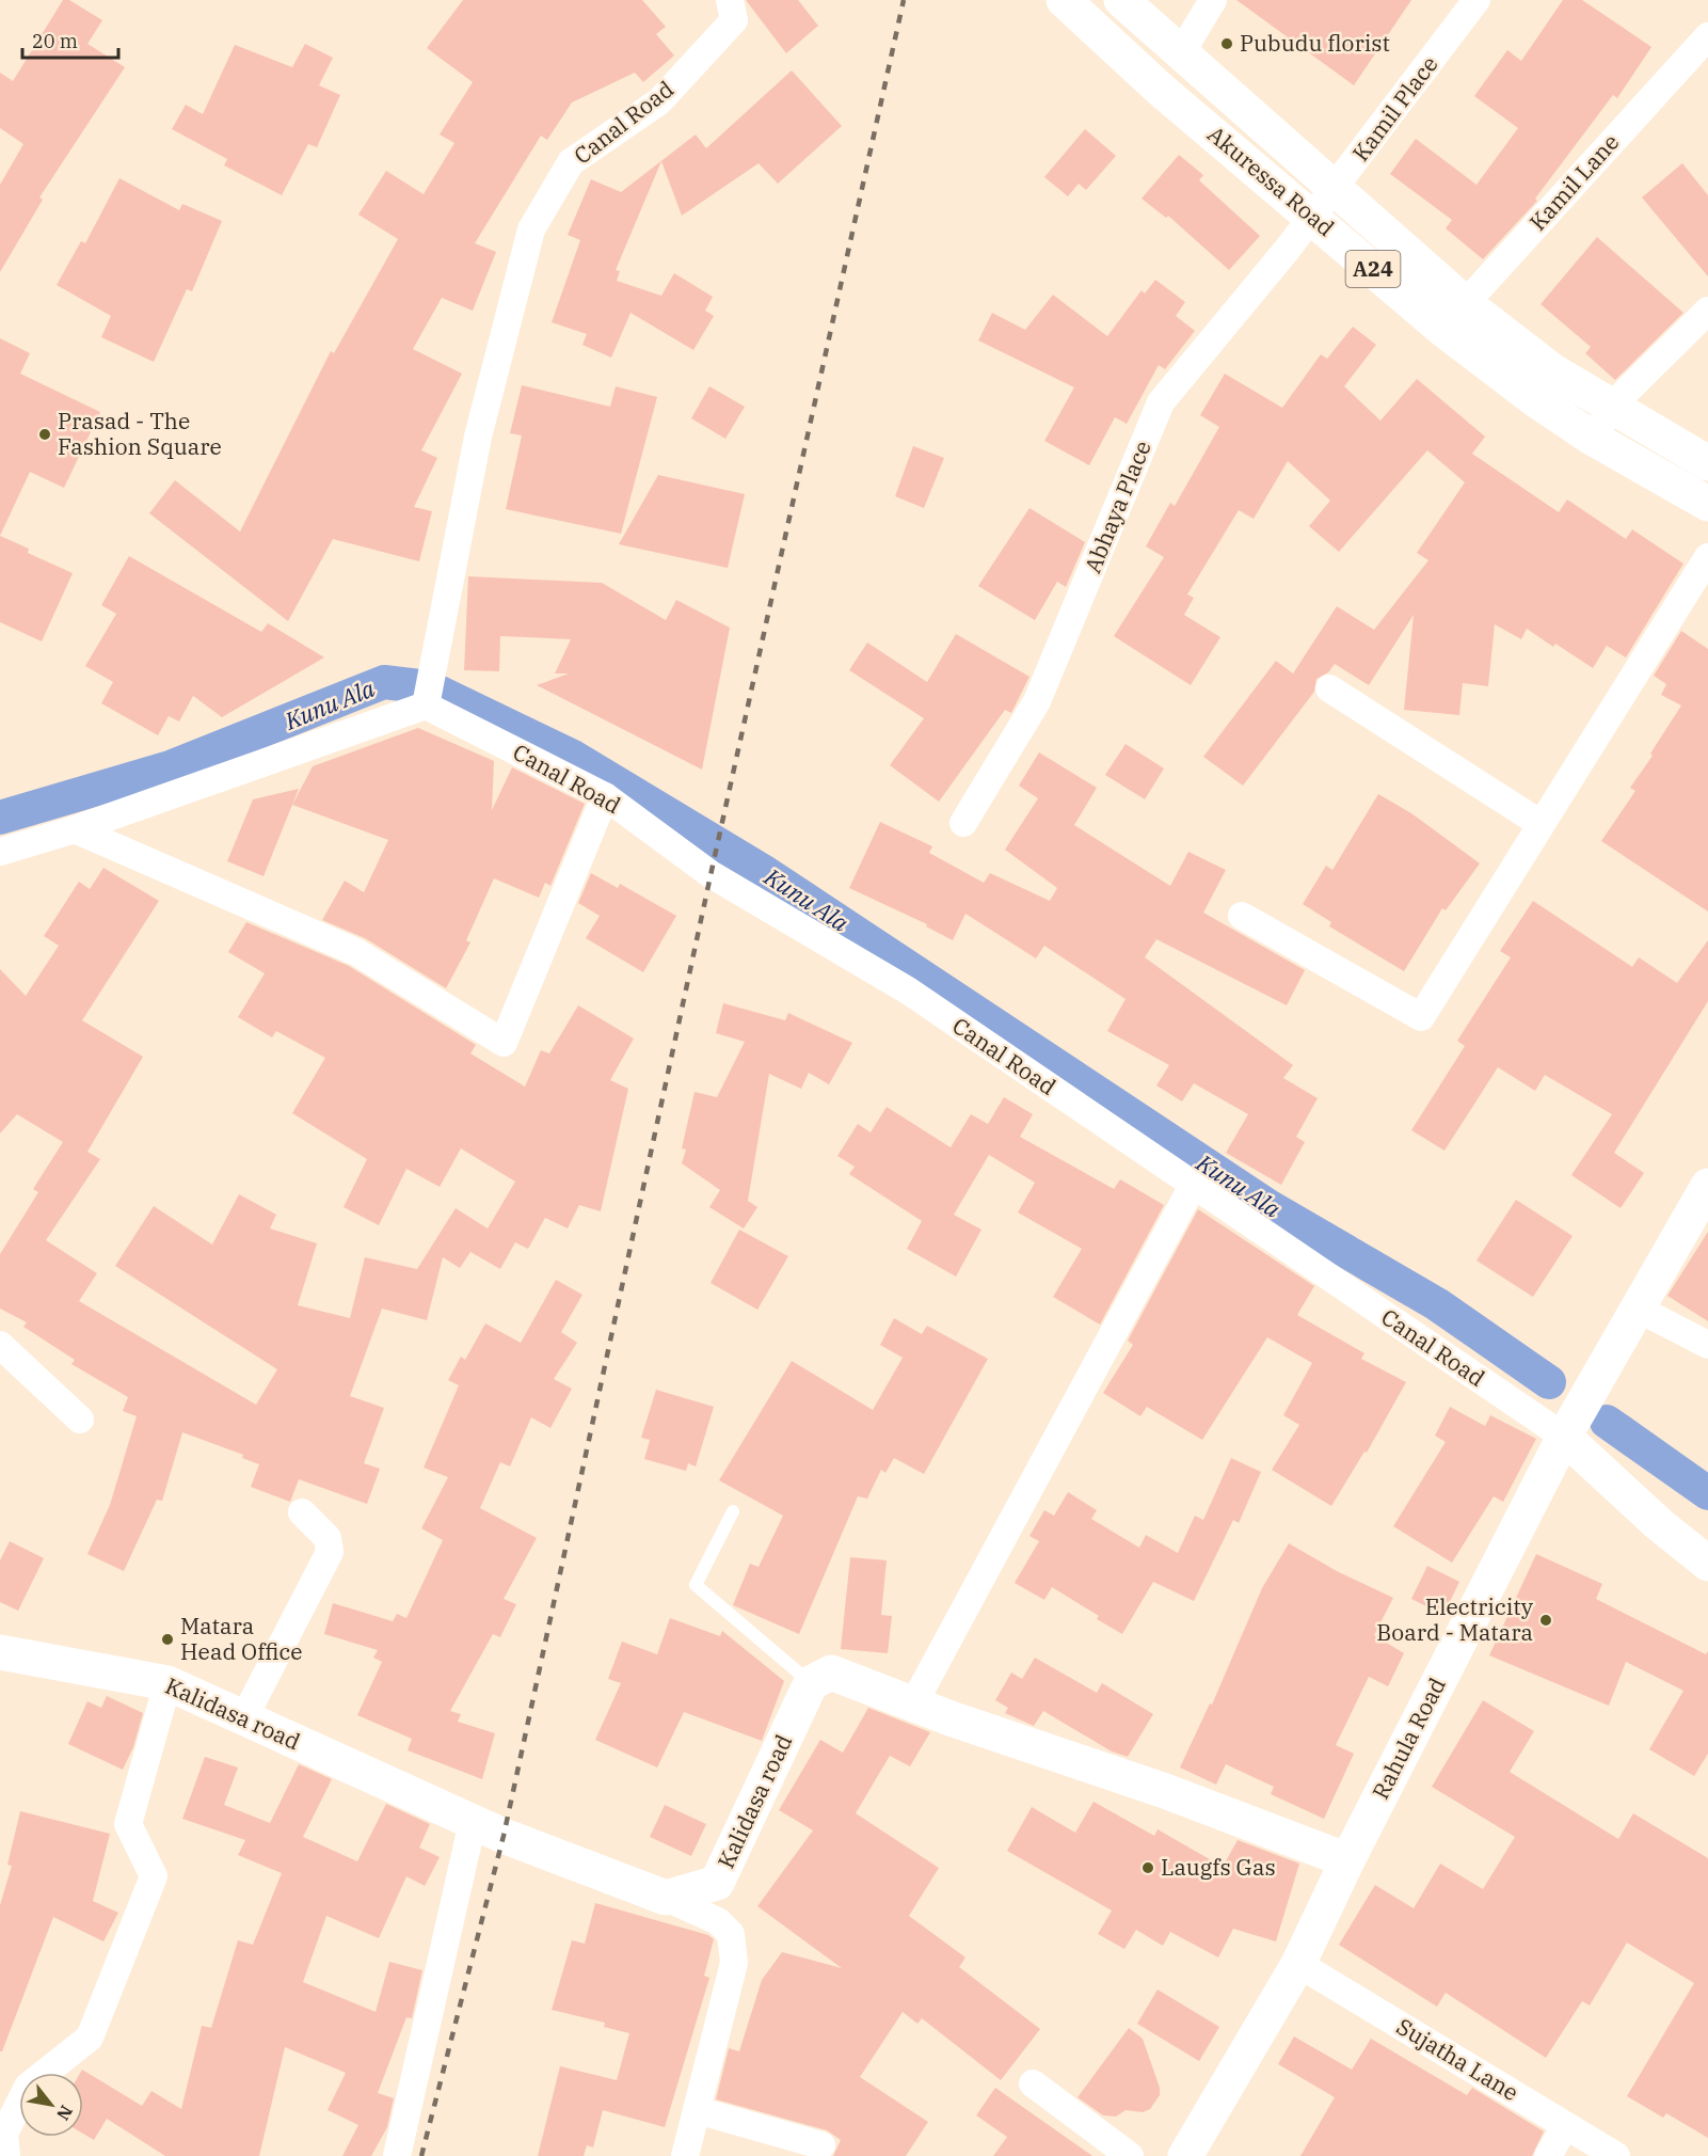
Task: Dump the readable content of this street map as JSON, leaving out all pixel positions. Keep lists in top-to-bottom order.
{
  "streets": {
    "main road": [
      "Akuressa Road",
      "A24",
      "Kalidasa road",
      "Rahula Road"
    ],
    "street": [
      "Kamil Place",
      "Canal Road",
      "Kamil Lane",
      "Abhaya Place",
      "Sujatha Lane"
    ]
  },
  "crossings": [
    ["Kamil Place", "Akuressa Road"],
    ["Kamil Place", "Abhaya Place"],
    ["Canal Road", "Rahula Road"],
    ["Akuressa Road", "Kamil Lane"],
    ["Akuressa Road", "Abhaya Place"],
    ["Rahula Road", "Sujatha Lane"]
  ],
  "water": ["Kunu Ala"],
  "places": [
    "Pubudu florist",
    "Prasad - The Fashion Square",
    "Electricity Board - Matara",
    "Matara Head Office",
    "Laugfs Gas"
  ],
  "scale_bar": "20 m",
  "north": "bottom right"
}
